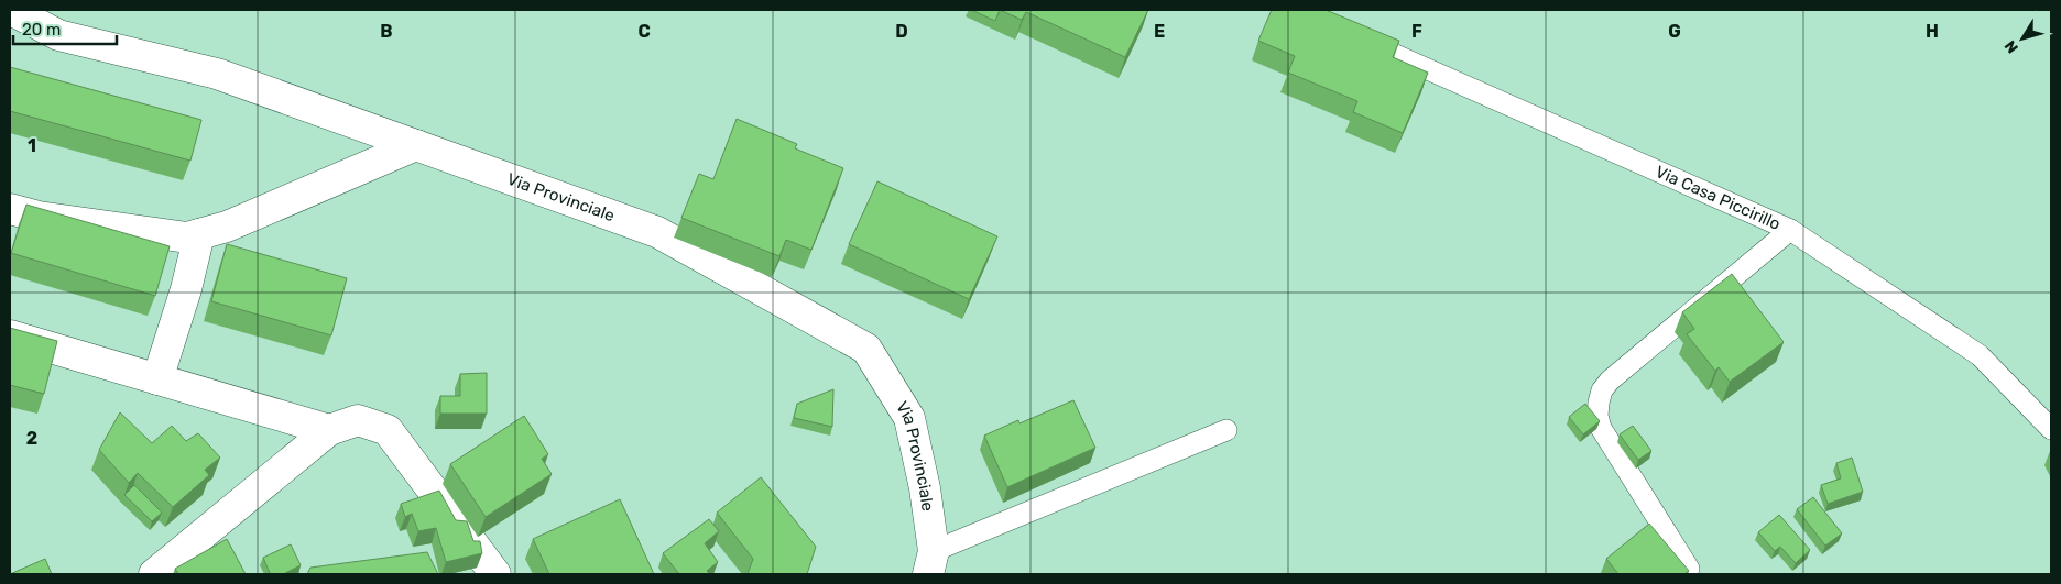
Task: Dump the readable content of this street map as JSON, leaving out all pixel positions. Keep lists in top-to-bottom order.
{
  "streets": {
    "street": ["Via Provinciale"],
    "lane": ["Via Casa Piccirillo"]
  },
  "scale_bar": "20 m",
  "north": "bottom left",
  "grid": {
    "columns": [
      "B",
      "C",
      "D",
      "E",
      "F",
      "G",
      "H"
    ],
    "rows": ["1", "2"]
  }
}
